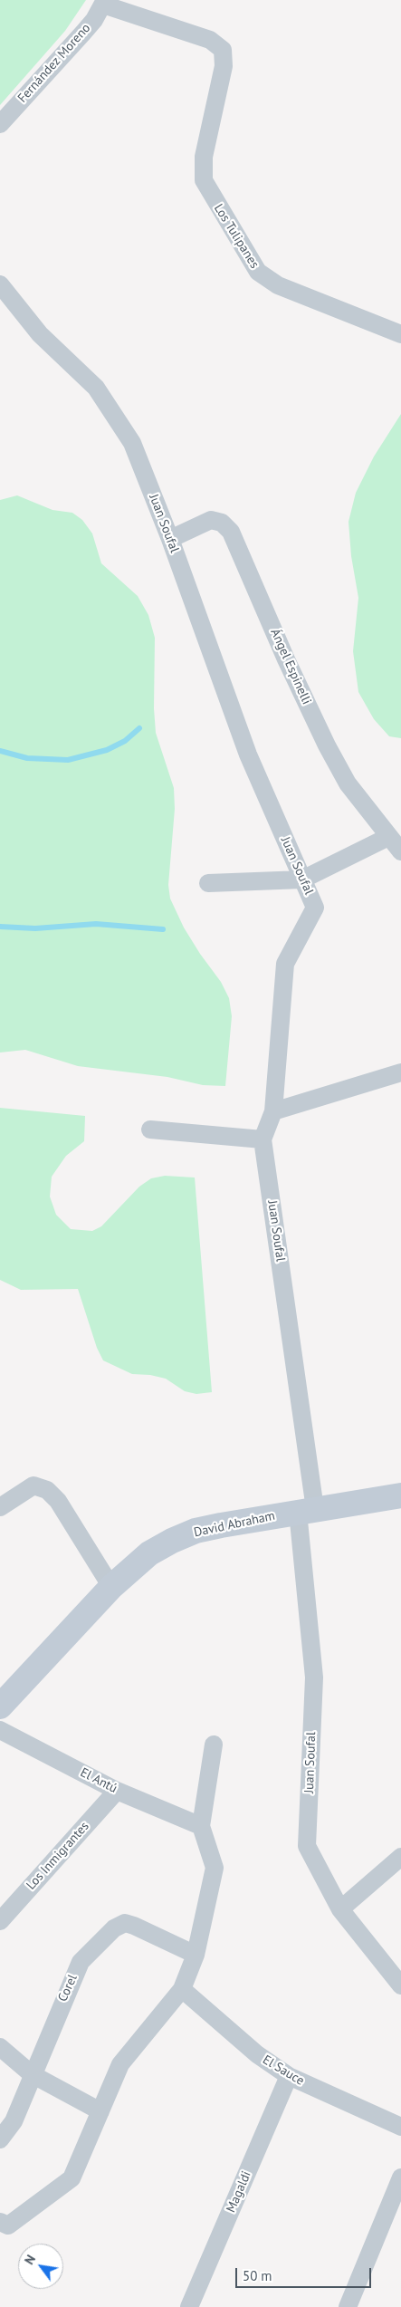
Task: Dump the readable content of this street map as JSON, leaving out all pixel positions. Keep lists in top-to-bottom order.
{
  "streets": {
    "main road": ["David Abraham"],
    "street": [
      "Fernández Moreno",
      "Los Tulipanes",
      "Juan Soufal",
      "Ángel Espinelli",
      "El Antú",
      "Los Inmigrantes",
      "Corel",
      "El Sauce",
      "Magaldi"
    ]
  },
  "crossings": [
    ["Fernández Moreno", "Los Tulipanes"],
    ["Juan Soufal", "Ángel Espinelli"],
    ["Juan Soufal", "David Abraham"],
    ["El Antú", "Los Inmigrantes"],
    ["El Sauce", "Magaldi"]
  ],
  "scale_bar": "50 m",
  "north": "top left"
}
